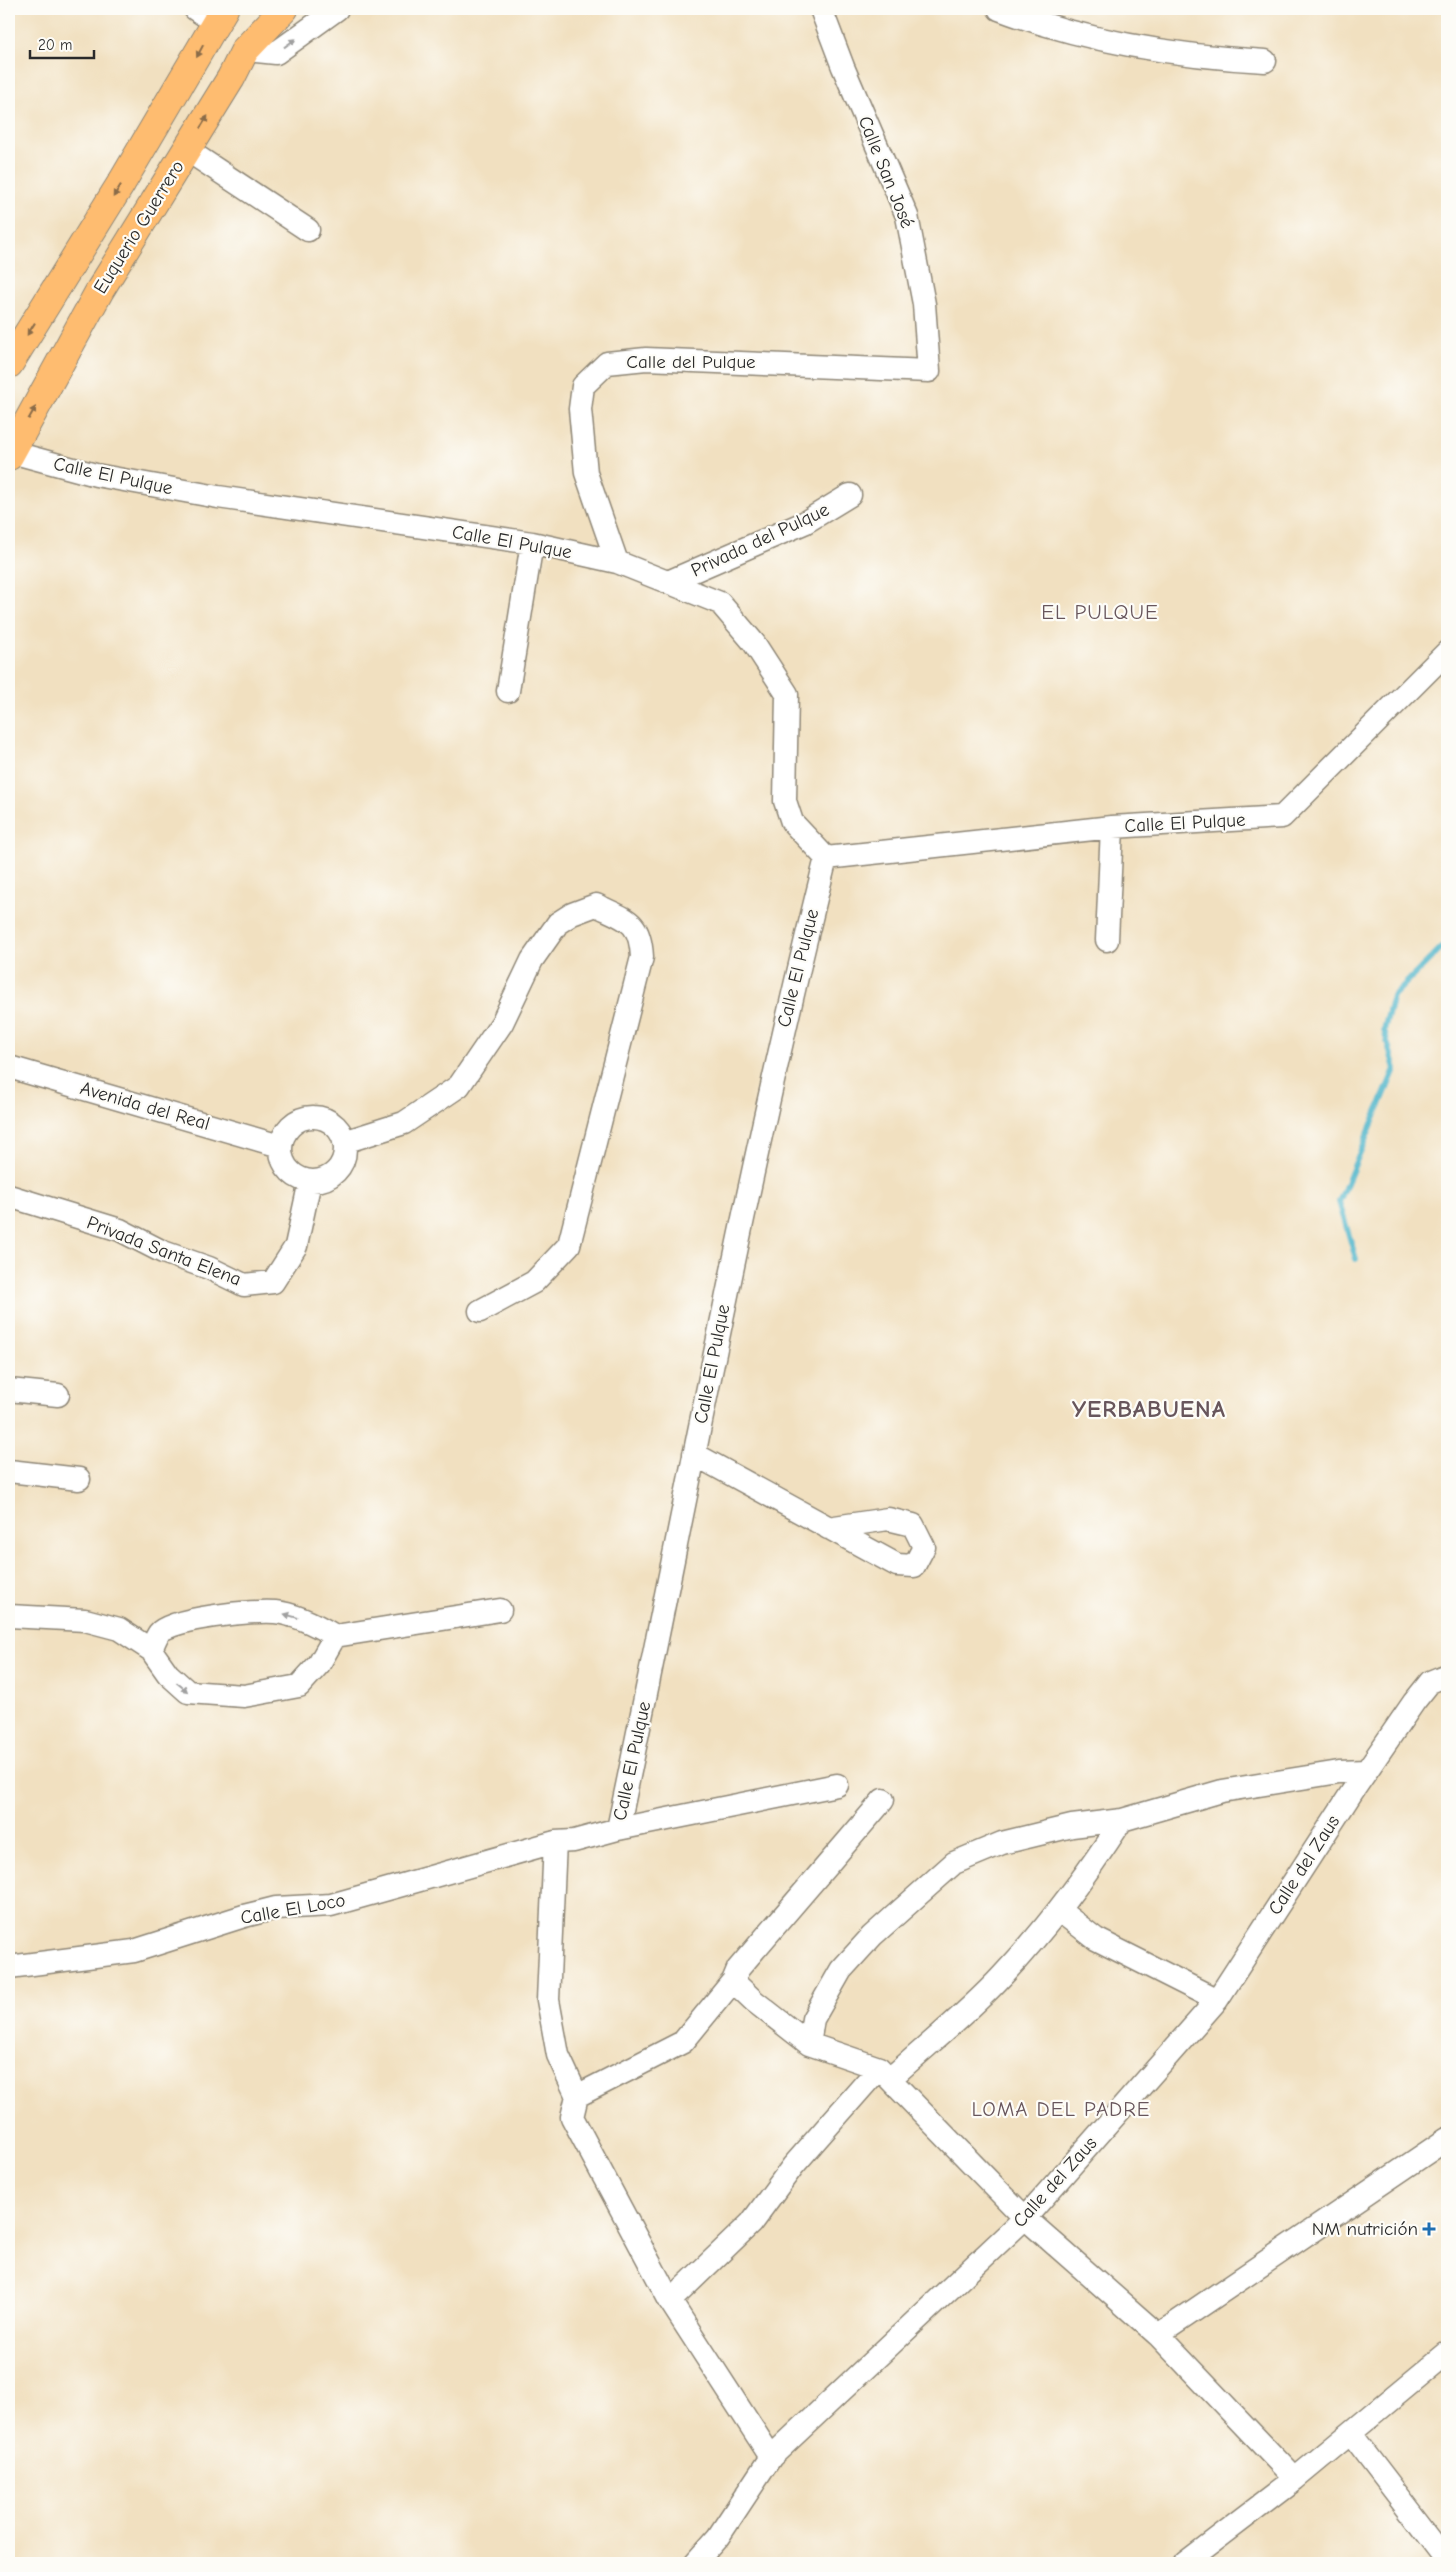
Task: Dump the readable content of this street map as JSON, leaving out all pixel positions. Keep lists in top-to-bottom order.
{
  "streets": {
    "main road": ["Euquerio Guerrero"],
    "street": [
      "Calle San José",
      "Calle del Pulque",
      "Calle El Pulque",
      "Privada del Pulque",
      "Avenida del Real",
      "Privada Santa Elena",
      "Calle del Zaus",
      "Calle El Loco"
    ]
  },
  "crossings": [
    ["Calle San José", "Calle del Pulque"],
    ["Euquerio Guerrero", "Calle El Pulque"],
    ["Calle del Pulque", "Calle El Pulque"],
    ["Calle El Pulque", "Privada del Pulque"],
    ["Calle El Pulque", "Calle El Loco"],
    ["Avenida del Real", "Privada Santa Elena"]
  ],
  "districts": ["EL PULQUE", "YERBABUENA", "LOMA DEL PADRE"],
  "places": {
    "health": ["NM nutrición"]
  },
  "scale_bar": "20 m"
}
